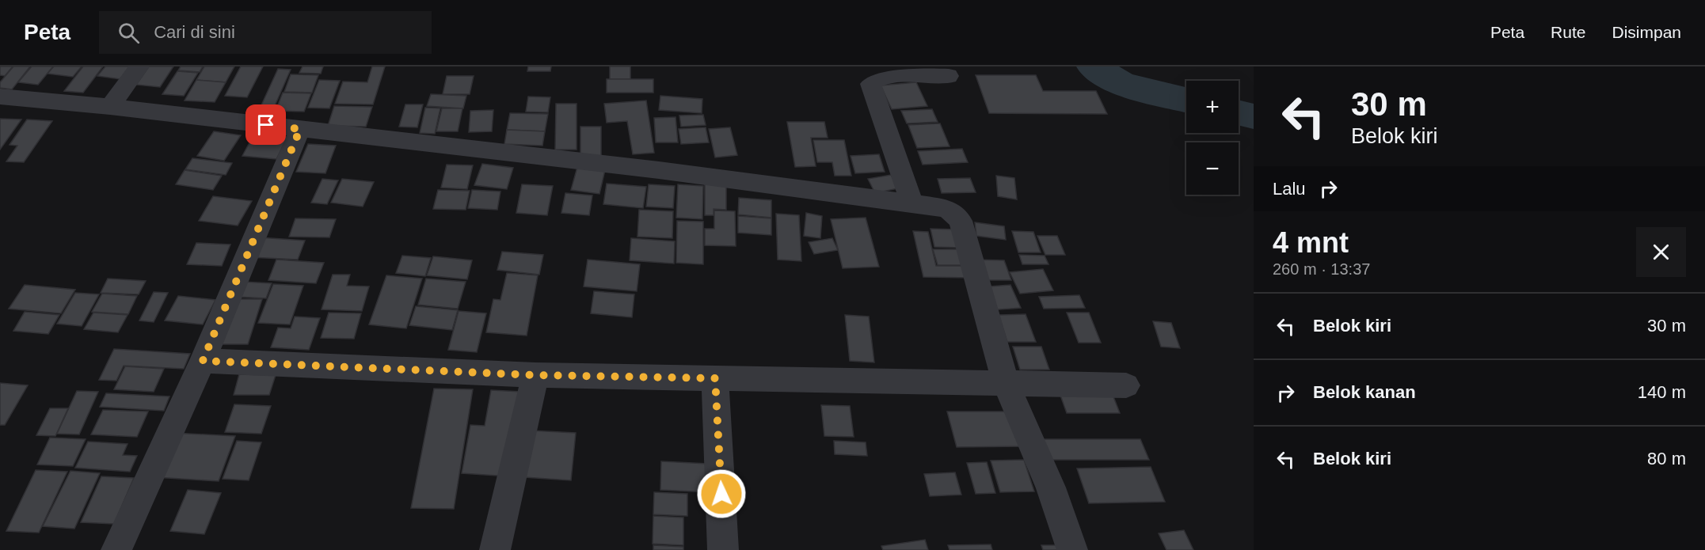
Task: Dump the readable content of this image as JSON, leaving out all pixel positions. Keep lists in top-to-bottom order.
{
  "page": {
    "header": "Peta",
    "search": "Cari di sini",
    "nav": ["Peta", "Rute", "Disimpan"],
    "turn": ["30 m", "Belok kiri"],
    "map_buttons": ["+", "−"],
    "then": "Lalu",
    "heading": ["4 mnt", "260 m · 13:37"],
    "list": [
      {
        "name": "Belok kiri",
        "value": "30 m"
      },
      {
        "name": "Belok kanan",
        "value": "140 m"
      },
      {
        "name": "Belok kiri",
        "value": "80 m"
      }
    ]
  }
}
